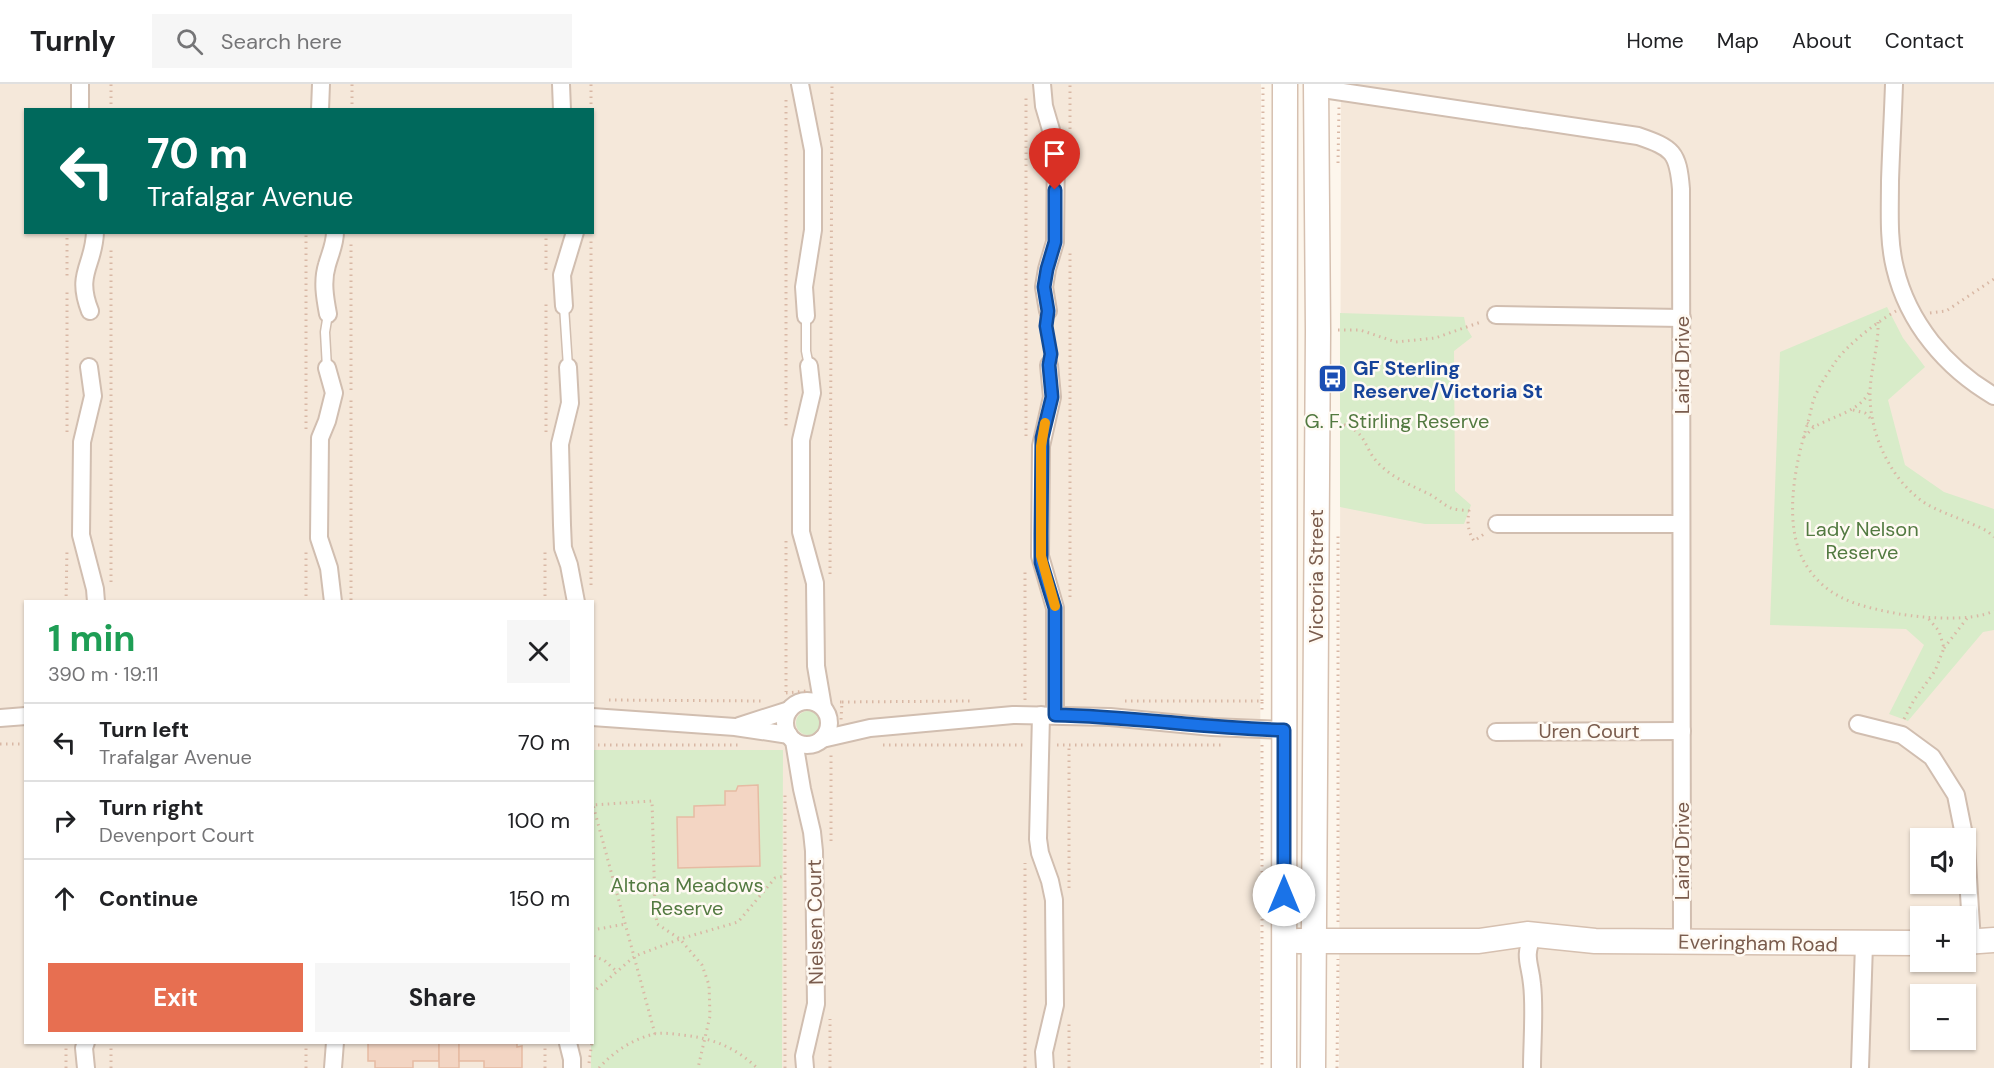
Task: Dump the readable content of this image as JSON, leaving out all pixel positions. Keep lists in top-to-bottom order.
{
  "streets": {
    "street": [
      "Laird Drive",
      "Victoria Street",
      "Uren Court",
      "Nielsen Court",
      "Everingham Road"
    ]
  },
  "crossings": [
    ["Laird Drive", "Victoria Street"],
    ["Laird Drive", "Uren Court"],
    ["Laird Drive", "Everingham Road"],
    ["Victoria Street", "Everingham Road"]
  ],
  "parks": ["G. F. Stirling Reserve", "Lady Nelson Reserve", "Altona Meadows Reserve"],
  "places": {
    "bus stop": ["GF Sterling Reserve/Victoria St"]
  },
  "page": {
    "header": "Turnly",
    "search": "Search here",
    "nav": [
      "Home",
      "Map",
      "About",
      "Contact"
    ],
    "turn": ["70 m", "Trafalgar Avenue"],
    "heading": ["1 min", "390 m · 19:11"],
    "list": [
      {
        "name": "Turn left",
        "note": "Trafalgar Avenue",
        "value": "70 m"
      },
      {
        "name": "Turn right",
        "note": "Devenport Court",
        "value": "100 m"
      },
      {
        "name": "Continue",
        "value": "150 m"
      }
    ],
    "map_buttons": ["+", "−"],
    "buttons": ["Exit", "Share"]
  }
}
